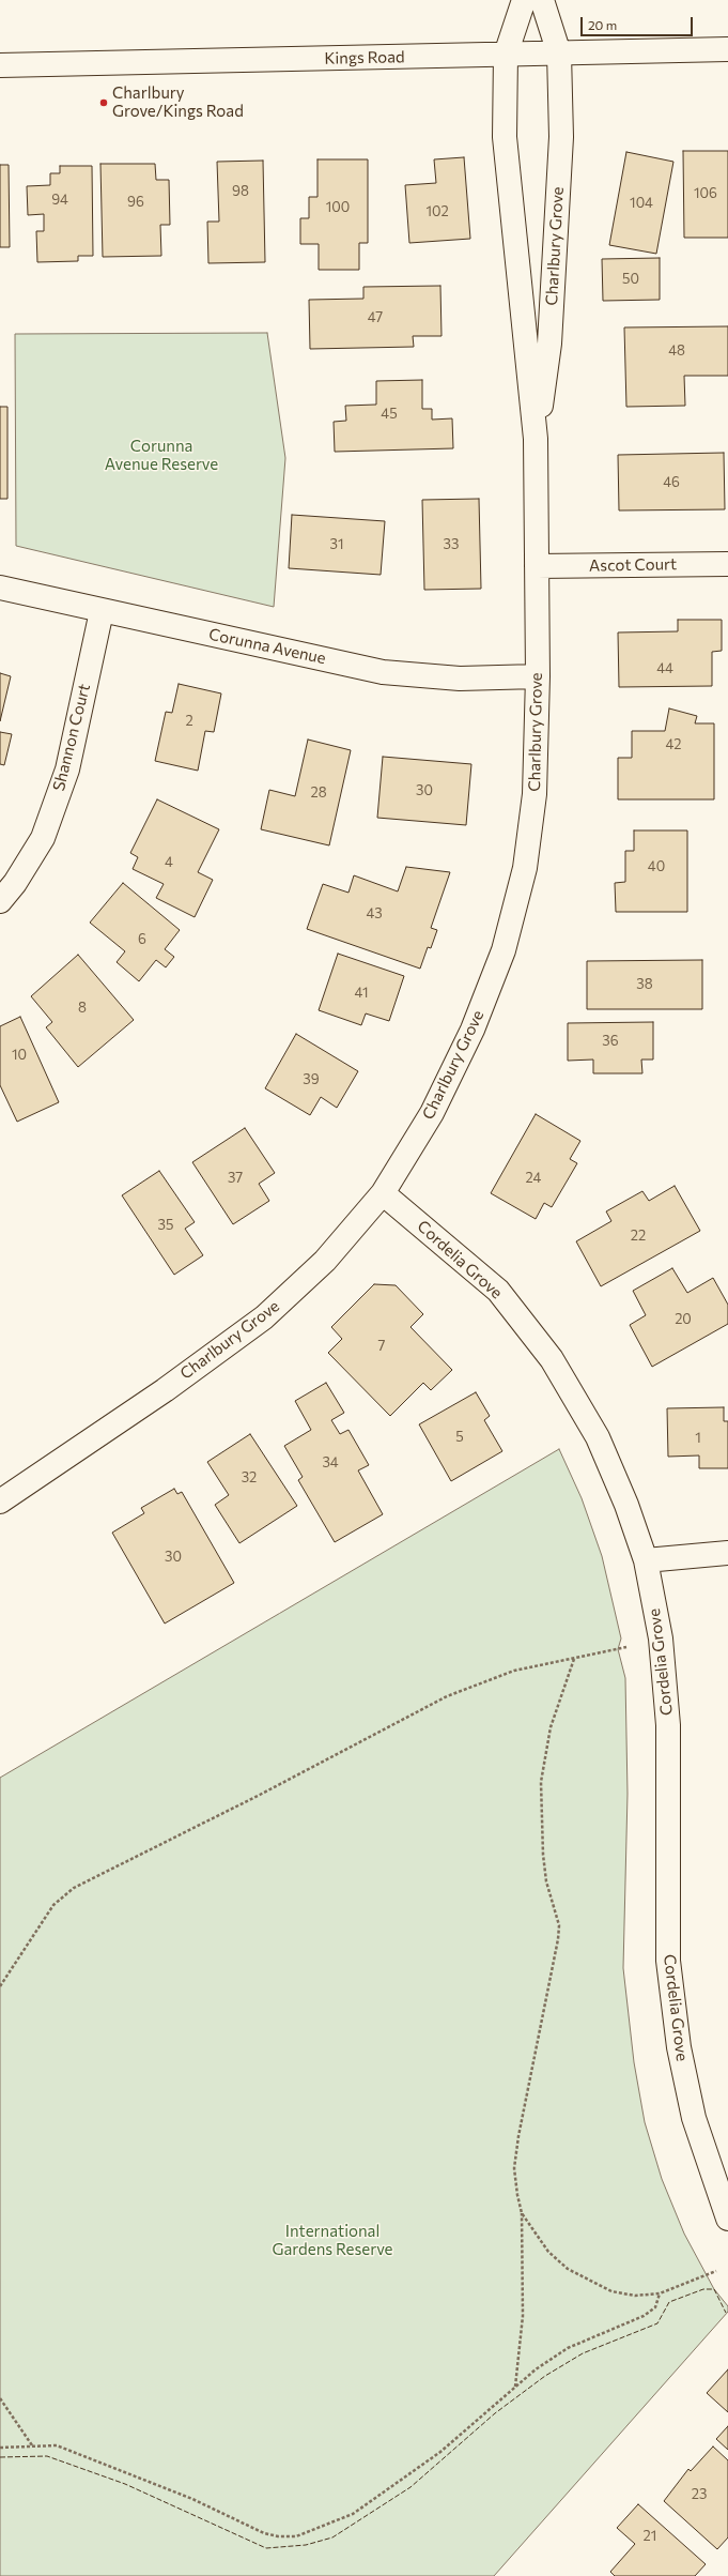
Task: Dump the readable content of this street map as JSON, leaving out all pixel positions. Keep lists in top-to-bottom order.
{
  "streets": {
    "street": [
      "Kings Road",
      "Charlbury Grove",
      "Ascot Court",
      "Corunna Avenue",
      "Shannon Court",
      "Cordelia Grove"
    ]
  },
  "crossings": [
    ["Kings Road", "Charlbury Grove"],
    ["Charlbury Grove", "Ascot Court"],
    ["Charlbury Grove", "Corunna Avenue"],
    ["Charlbury Grove", "Cordelia Grove"],
    ["Corunna Avenue", "Shannon Court"]
  ],
  "parks": ["Corunna Avenue Reserve", "International Gardens Reserve"],
  "places": ["Charlbury Grove/Kings Road"],
  "house_numbers": [
    "98",
    "106",
    "94",
    "96",
    "104",
    "100",
    "102",
    "50",
    "47",
    "48",
    "45",
    "46",
    "31",
    "33",
    "44",
    "2",
    "42",
    "30",
    "28",
    "4",
    "40",
    "43",
    "6",
    "38",
    "41",
    "8",
    "36",
    "10",
    "39",
    "37",
    "24",
    "35",
    "22",
    "20",
    "7",
    "5",
    "1",
    "34",
    "32",
    "30",
    "23",
    "21"
  ],
  "scale_bar": "20 m"
}
